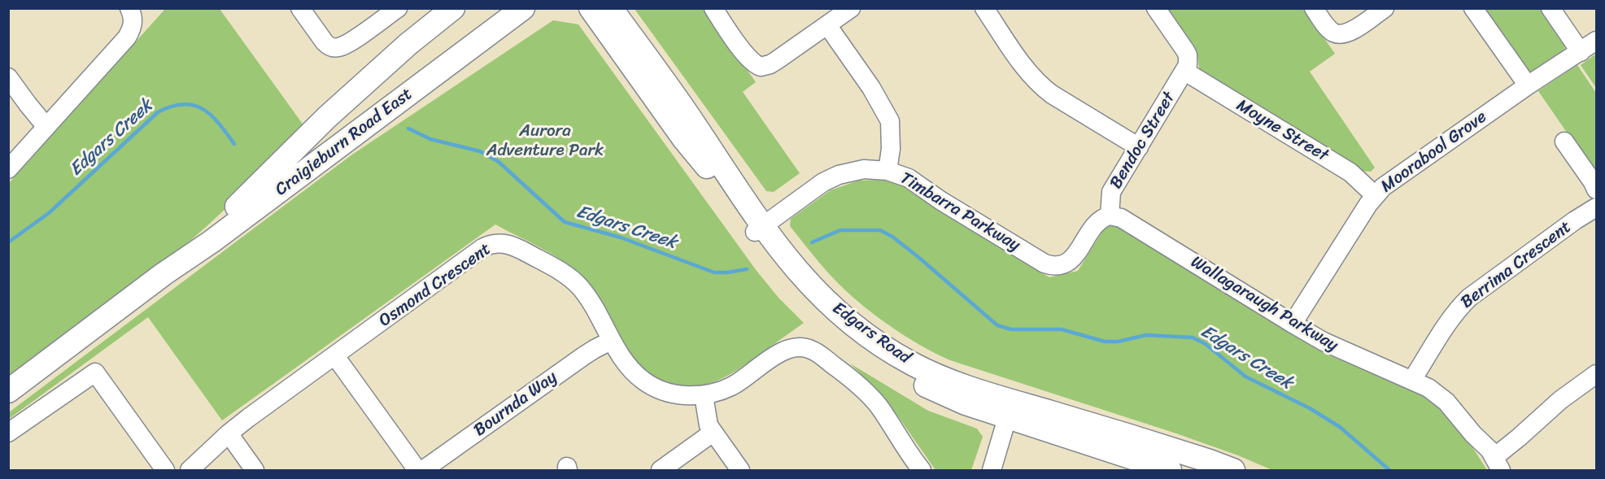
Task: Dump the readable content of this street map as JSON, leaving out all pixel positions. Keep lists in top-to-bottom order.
{
  "streets": {
    "main road": ["Craigieburn Road East", "Edgars Road"],
    "street": [
      "Moyne Street",
      "Bendoc Street",
      "Moorabool Grove",
      "Timbarra Parkway",
      "Berrima Crescent",
      "Osmond Crescent",
      "Wallagaraugh Parkway",
      "Bournda Way"
    ]
  },
  "crossings": [
    ["Moyne Street", "Bendoc Street"],
    ["Moyne Street", "Moorabool Grove"],
    ["Bendoc Street", "Timbarra Parkway"],
    ["Bendoc Street", "Wallagaraugh Parkway"],
    ["Moorabool Grove", "Wallagaraugh Parkway"],
    ["Timbarra Parkway", "Wallagaraugh Parkway"],
    ["Timbarra Parkway", "Edgars Road"],
    ["Berrima Crescent", "Wallagaraugh Parkway"],
    ["Osmond Crescent", "Bournda Way"]
  ],
  "water": ["Edgars Creek"],
  "parks": ["Aurora Adventure Park"]
}
